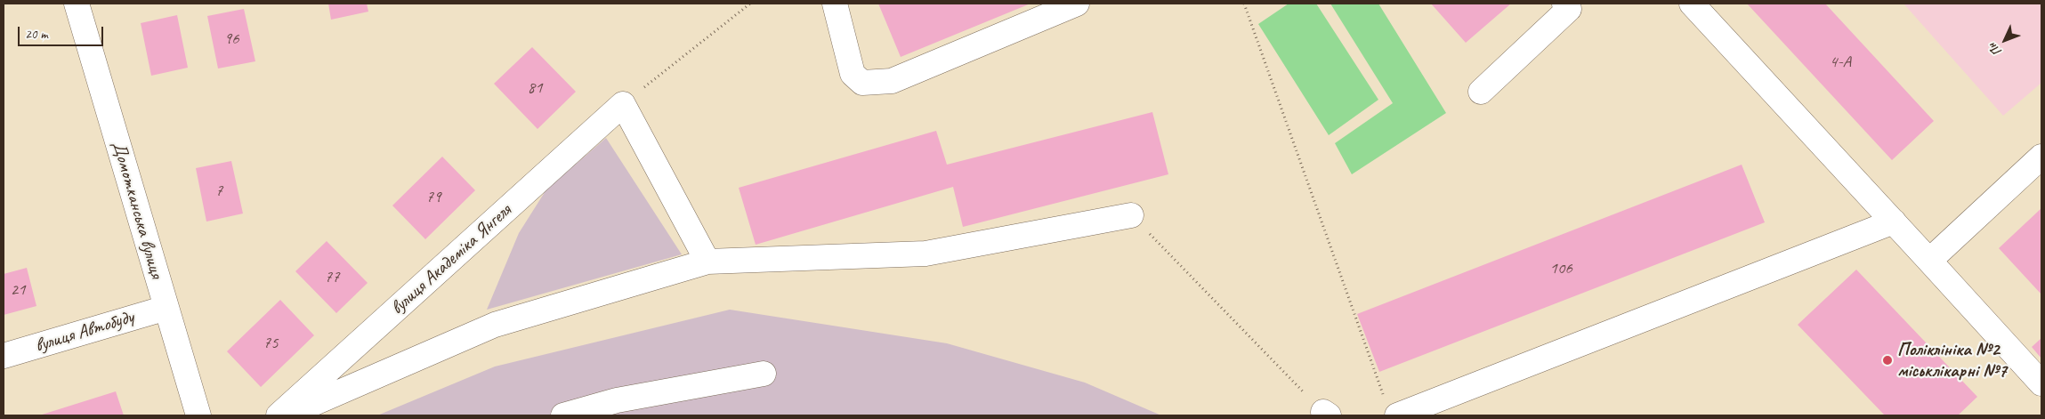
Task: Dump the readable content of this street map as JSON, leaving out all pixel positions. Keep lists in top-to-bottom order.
{
  "streets": {
    "street": ["Домотканська вулиця", "вулиця Академіка Янгеля", "вулиця Автобуду"]
  },
  "crossings": [
    ["Домотканська вулиця", "вулиця Автобуду"]
  ],
  "places": ["Поліклініка №2 міськлікарні №7"],
  "house_numbers": [
    "96",
    "4-А",
    "81",
    "7",
    "79",
    "106",
    "77",
    "21",
    "75"
  ],
  "scale_bar": "20 m",
  "north": "bottom left"
}
